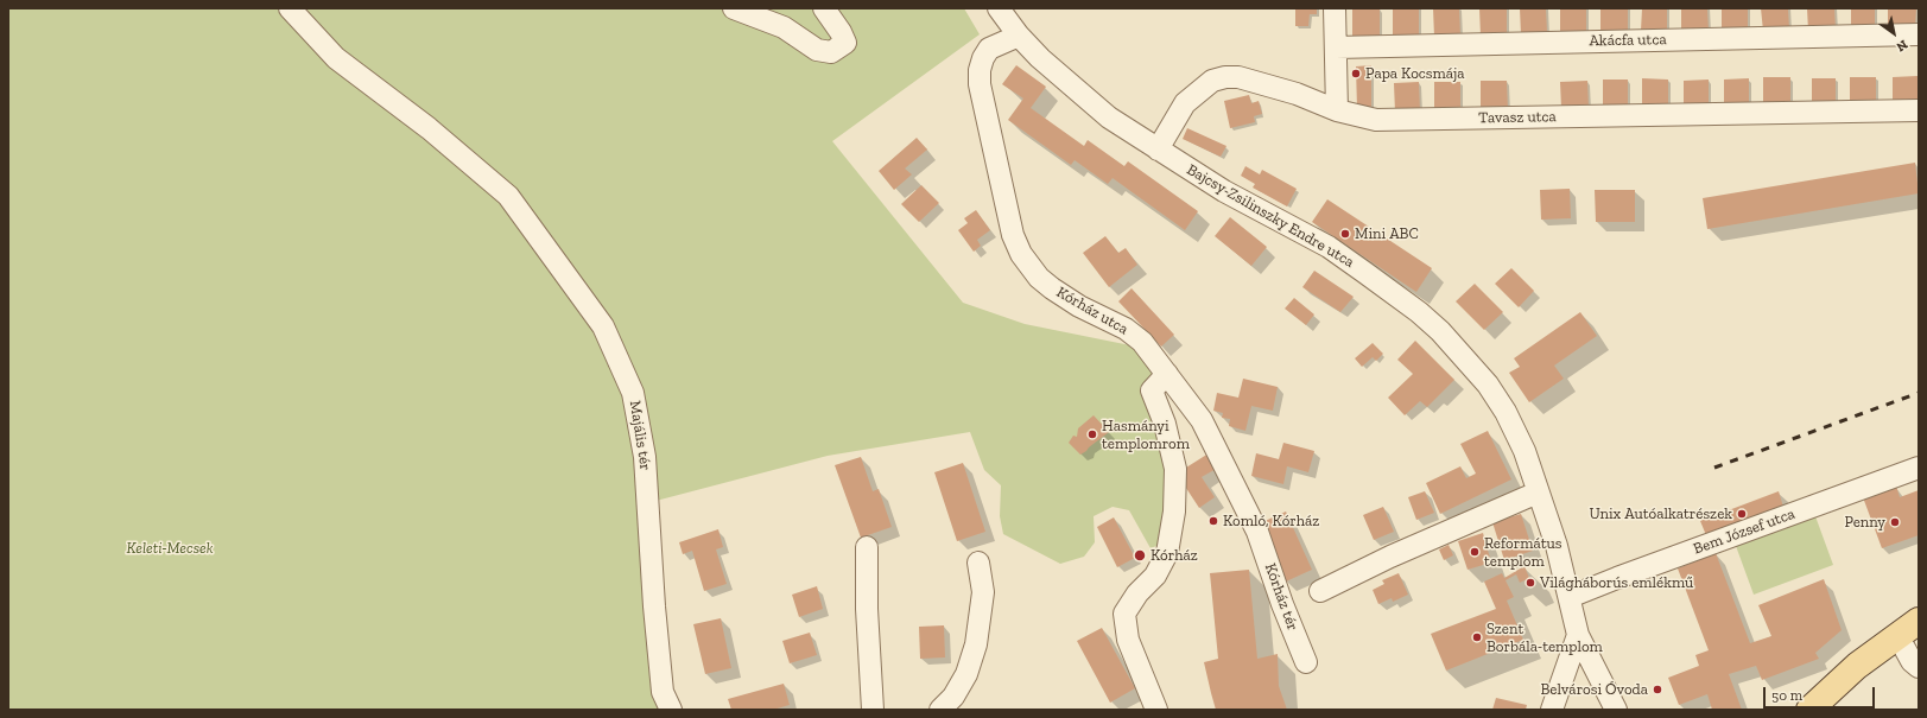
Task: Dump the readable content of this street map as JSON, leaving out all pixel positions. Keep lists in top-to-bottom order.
{
  "streets": {
    "street": [
      "Akácfa utca",
      "Tavasz utca",
      "Bajcsy-Zsilinszky Endre utca",
      "Kórház utca",
      "Majális tér",
      "Bem József utca",
      "Kórház tér"
    ]
  },
  "crossings": [
    ["Tavasz utca", "Bajcsy-Zsilinszky Endre utca"],
    ["Bajcsy-Zsilinszky Endre utca", "Kórház utca"],
    ["Bajcsy-Zsilinszky Endre utca", "Bem József utca"],
    ["Kórház utca", "Kórház tér"]
  ],
  "parks": ["Keleti-Mecsek"],
  "places": [
    "Papa Kocsmája",
    "Mini ABC",
    "Hasmányi templomrom",
    "Unix Autóalkatrészek",
    "Komló, Kórház",
    "Penny",
    "Református templom",
    "Kórház",
    "Világháborús emlékmű",
    "Szent Borbála-templom",
    "Belvárosi Óvoda"
  ],
  "scale_bar": "50 m",
  "north": "bottom right"
}
